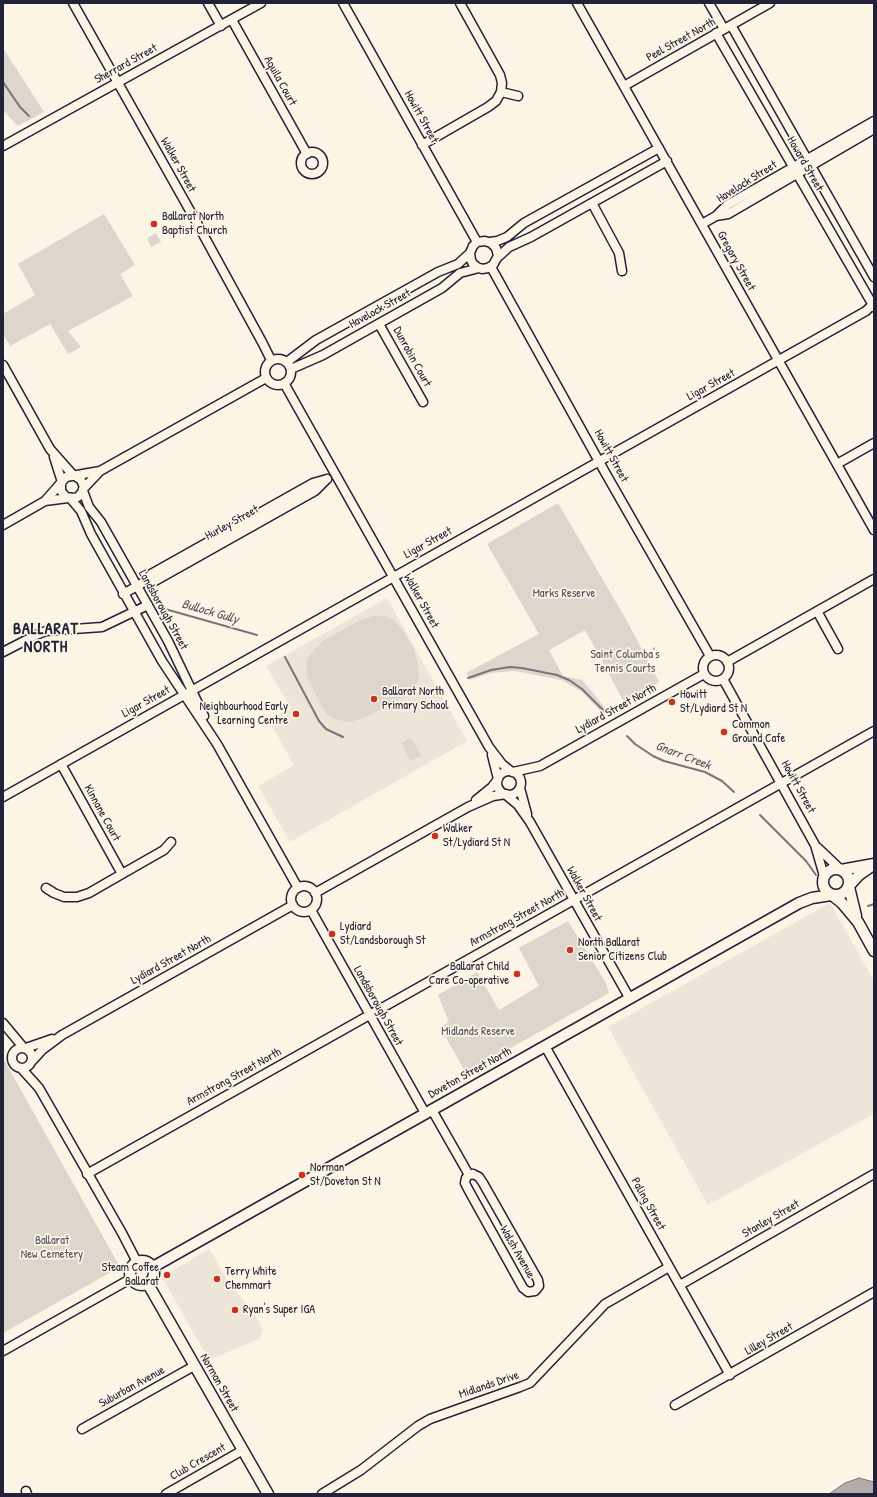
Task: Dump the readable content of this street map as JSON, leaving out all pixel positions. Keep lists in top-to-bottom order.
{
  "streets": {
    "main road": ["Doveton Street North", "Norman Street"],
    "street": [
      "Peel Street North",
      "Sherrard Street",
      "Aquila Court",
      "Howitt Street",
      "Howard Street",
      "Walker Street",
      "Havelock Street",
      "Gregory Street",
      "Dunrobin Court",
      "Ligar Street",
      "Hurley Street",
      "Landsborough Street",
      "Lydiard Street North",
      "Kinnane Court",
      "Armstrong Street North",
      "Paling Street",
      "Stanley Street",
      "Walsh Avenue",
      "Lilley Street",
      "Midlands Drive",
      "Suburban Avenue",
      "Club Crescent"
    ]
  },
  "crossings": [
    ["Peel Street North", "Howard Street"],
    ["Peel Street North", "Gregory Street"],
    ["Sherrard Street", "Aquila Court"],
    ["Sherrard Street", "Walker Street"],
    ["Howitt Street", "Havelock Street"],
    ["Howitt Street", "Ligar Street"],
    ["Howitt Street", "Lydiard Street North"],
    ["Howitt Street", "Armstrong Street North"],
    ["Howitt Street", "Doveton Street North"],
    ["Howard Street", "Havelock Street"],
    ["Howard Street", "Ligar Street"],
    ["Walker Street", "Havelock Street"],
    ["Walker Street", "Ligar Street"],
    ["Walker Street", "Hurley Street"],
    ["Walker Street", "Lydiard Street North"],
    ["Walker Street", "Armstrong Street North"],
    ["Walker Street", "Doveton Street North"],
    ["Havelock Street", "Gregory Street"],
    ["Havelock Street", "Dunrobin Court"],
    ["Gregory Street", "Ligar Street"],
    ["Ligar Street", "Landsborough Street"],
    ["Ligar Street", "Kinnane Court"],
    ["Hurley Street", "Landsborough Street"],
    ["Landsborough Street", "Lydiard Street North"],
    ["Landsborough Street", "Armstrong Street North"],
    ["Landsborough Street", "Doveton Street North"],
    ["Landsborough Street", "Walsh Avenue"],
    ["Doveton Street North", "Paling Street"],
    ["Doveton Street North", "Walsh Avenue"],
    ["Doveton Street North", "Norman Street"],
    ["Paling Street", "Stanley Street"],
    ["Paling Street", "Lilley Street"],
    ["Paling Street", "Midlands Drive"],
    ["Norman Street", "Suburban Avenue"],
    ["Norman Street", "Club Crescent"]
  ],
  "districts": ["BALLARAT NORTH"],
  "water": ["Bullock Gully", "Gnarr Creek"],
  "parks": [
    "Marks Reserve",
    "Saint Columba's Tennis Courts",
    "Midlands Reserve",
    "Ballarat New Cemetery"
  ],
  "places": [
    "Ballarat North Baptist Church",
    "Ballarat North Primary School",
    "Howitt St/Lydiard St N",
    "Neighbourhood Early Learning Centre",
    "Common Ground Cafe",
    "Walker St/Lydiard St N",
    "Lydiard St/Landsborough St",
    "North Ballarat Senior Citizens Club",
    "Ballarat Child Care Co-operative",
    "Norman St/Doveton St N",
    "Steam Coffee Ballarat",
    "Terry White Chemmart",
    "Ryan's Super IGA"
  ]
}
